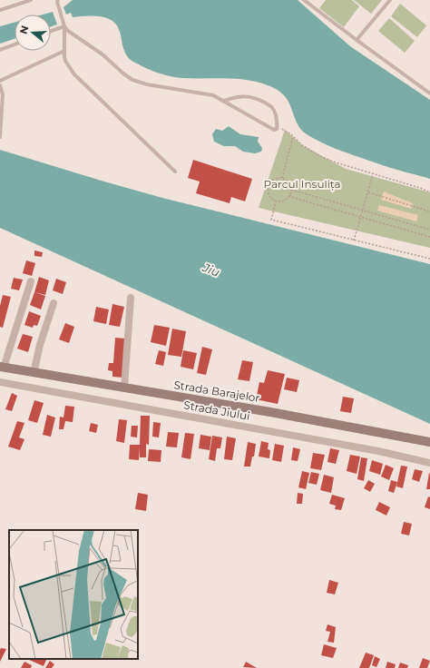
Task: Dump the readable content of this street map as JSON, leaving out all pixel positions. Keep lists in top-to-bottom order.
{
  "streets": {
    "main road": ["Strada Barajelor"],
    "street": ["Strada Jiului"]
  },
  "water": ["Jiu"],
  "parks": ["Parcul Insulița"],
  "north": "left"
}
